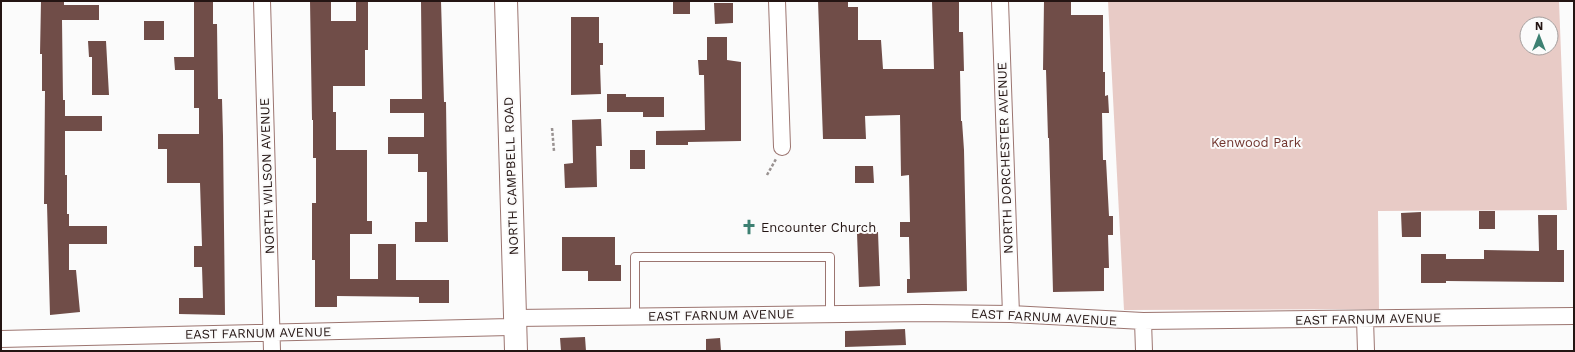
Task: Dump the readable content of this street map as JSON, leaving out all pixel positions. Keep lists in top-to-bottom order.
{
  "streets": {
    "street": [
      "NORTH DORCHESTER AVENUE",
      "NORTH WILSON AVENUE",
      "NORTH CAMPBELL ROAD",
      "EAST FARNUM AVENUE"
    ]
  },
  "crossings": [
    ["NORTH DORCHESTER AVENUE", "EAST FARNUM AVENUE"],
    ["NORTH WILSON AVENUE", "EAST FARNUM AVENUE"],
    ["NORTH CAMPBELL ROAD", "EAST FARNUM AVENUE"]
  ],
  "parks": ["Kenwood Park"],
  "places": {
    "church": ["Encounter Church"]
  },
  "north": "top"
}
